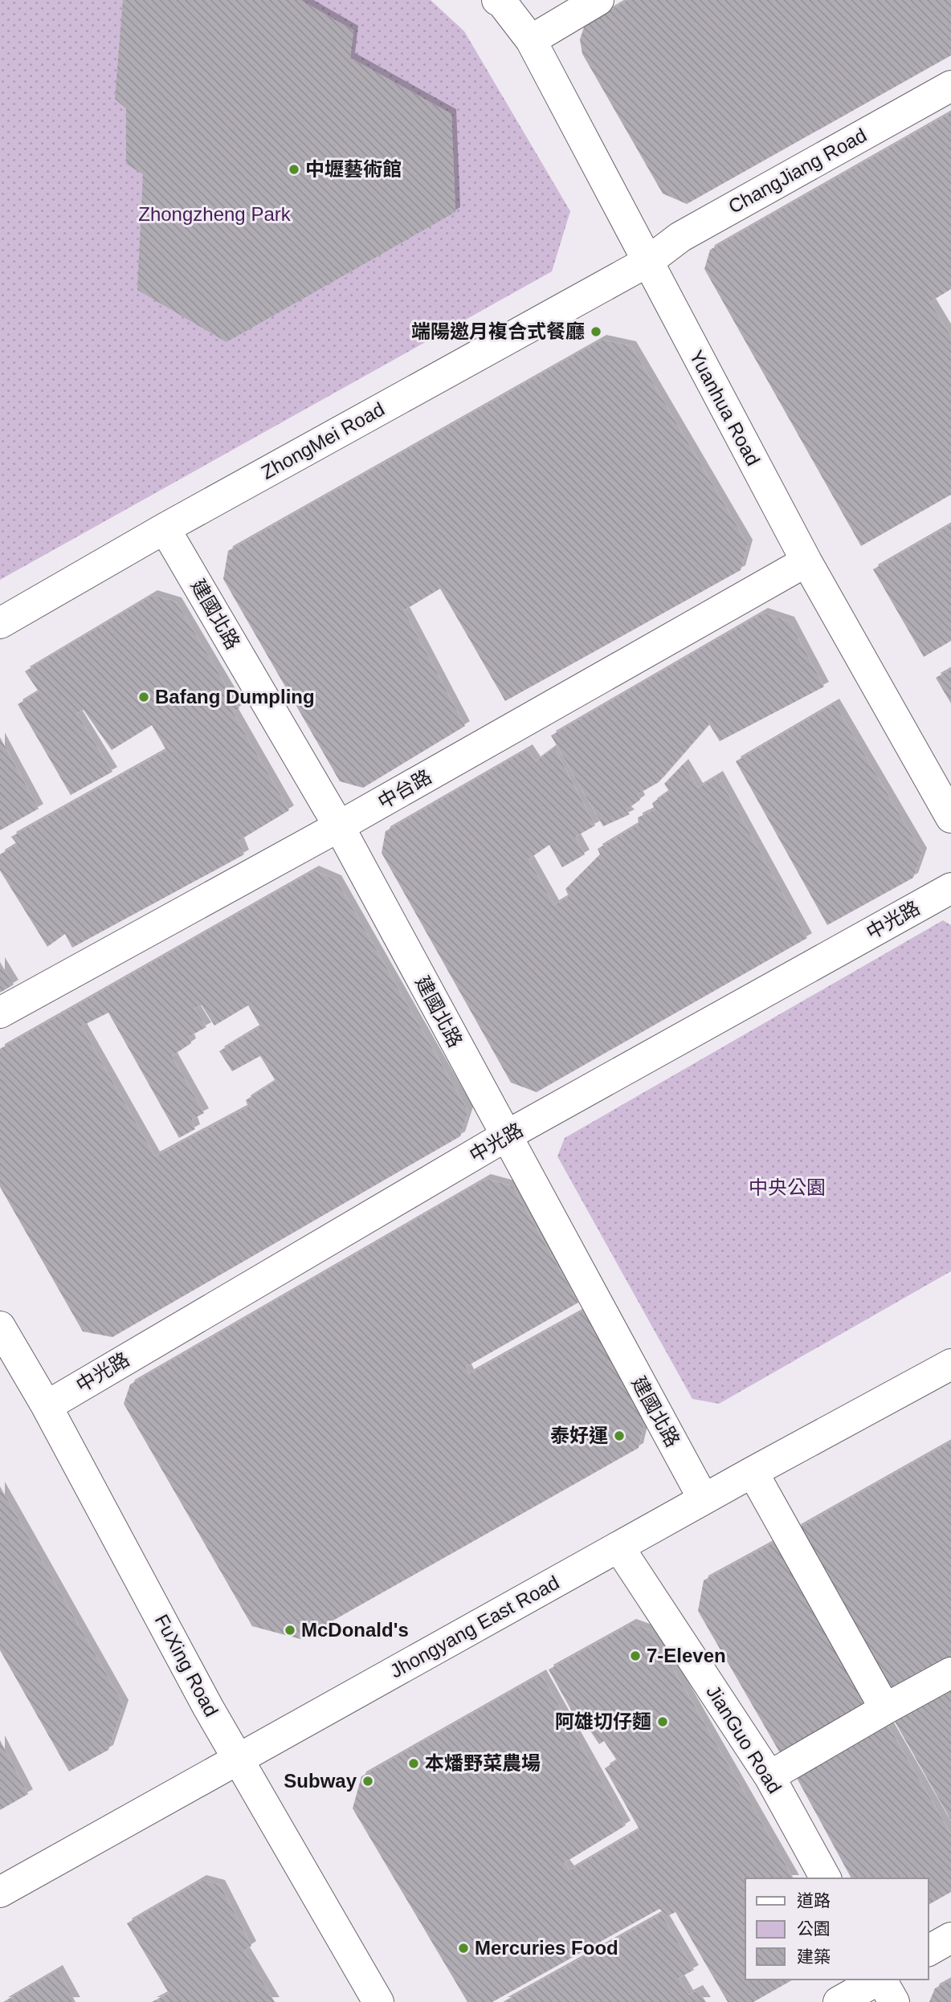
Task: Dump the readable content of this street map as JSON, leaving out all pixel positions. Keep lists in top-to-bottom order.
{
  "streets": {
    "street": [
      "ChangJiang Road",
      "Yuanhua Road",
      "ZhongMei Road",
      "建國北路",
      "中台路",
      "中光路",
      "Jhongyang East Road",
      "FuXing Road",
      "JianGuo Road"
    ]
  },
  "crossings": [
    ["ChangJiang Road", "Yuanhua Road"],
    ["ChangJiang Road", "ZhongMei Road"],
    ["Yuanhua Road", "ZhongMei Road"],
    ["Yuanhua Road", "中台路"],
    ["ZhongMei Road", "建國北路"],
    ["建國北路", "中台路"],
    ["建國北路", "中光路"],
    ["建國北路", "Jhongyang East Road"],
    ["中光路", "FuXing Road"],
    ["Jhongyang East Road", "FuXing Road"],
    ["Jhongyang East Road", "JianGuo Road"]
  ],
  "parks": ["Zhongzheng Park", "中央公園"],
  "places": [
    "中壢藝術館",
    "端陽邀月複合式餐廳",
    "Bafang Dumpling",
    "泰好運",
    "McDonald's",
    "7-Eleven",
    "阿雄切仔麵",
    "本燔野菜農場",
    "Subway",
    "Mercuries Food"
  ],
  "legend": ["道路", "公園", "建築"]
}
